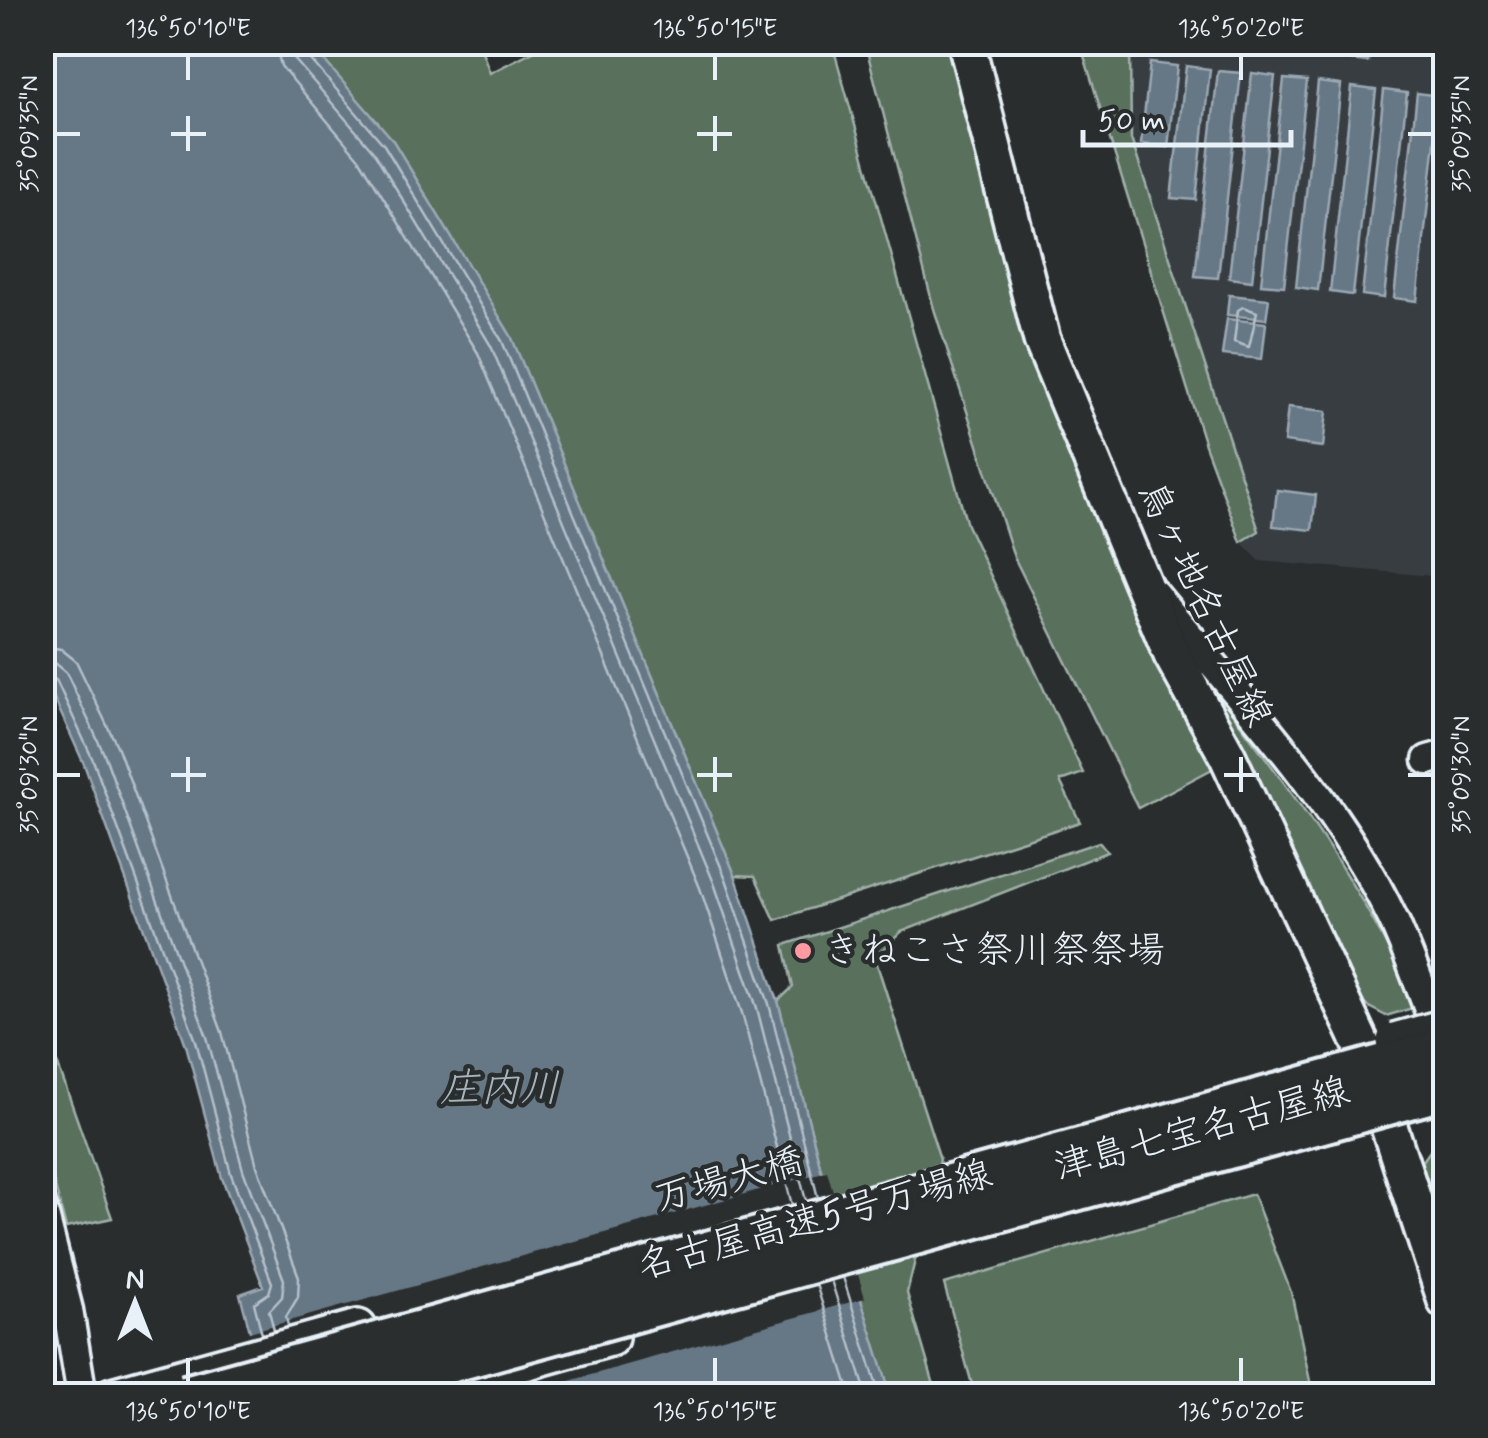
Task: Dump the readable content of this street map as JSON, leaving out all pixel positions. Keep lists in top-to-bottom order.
{
  "streets": {
    "highway": ["名古屋高速5号万場線"],
    "main road": ["鳥ヶ地名古屋線", "津島七宝名古屋線", "万場大橋"]
  },
  "crossings": [
    ["鳥ヶ地名古屋線", "津島七宝名古屋線"],
    ["鳥ヶ地名古屋線", "万場大橋"],
    ["鳥ヶ地名古屋線", "名古屋高速5号万場線"],
    ["津島七宝名古屋線", "名古屋高速5号万場線"]
  ],
  "water": ["庄内川"],
  "places": ["きねこさ祭川祭祭場"],
  "scale_bar": "50 m",
  "north": "top",
  "coordinates": [
    "136°50'10\"E",
    "136°50'15\"E",
    "136°50'20\"E",
    "35°09'35\"N",
    "35°09'30\"N"
  ]
}
